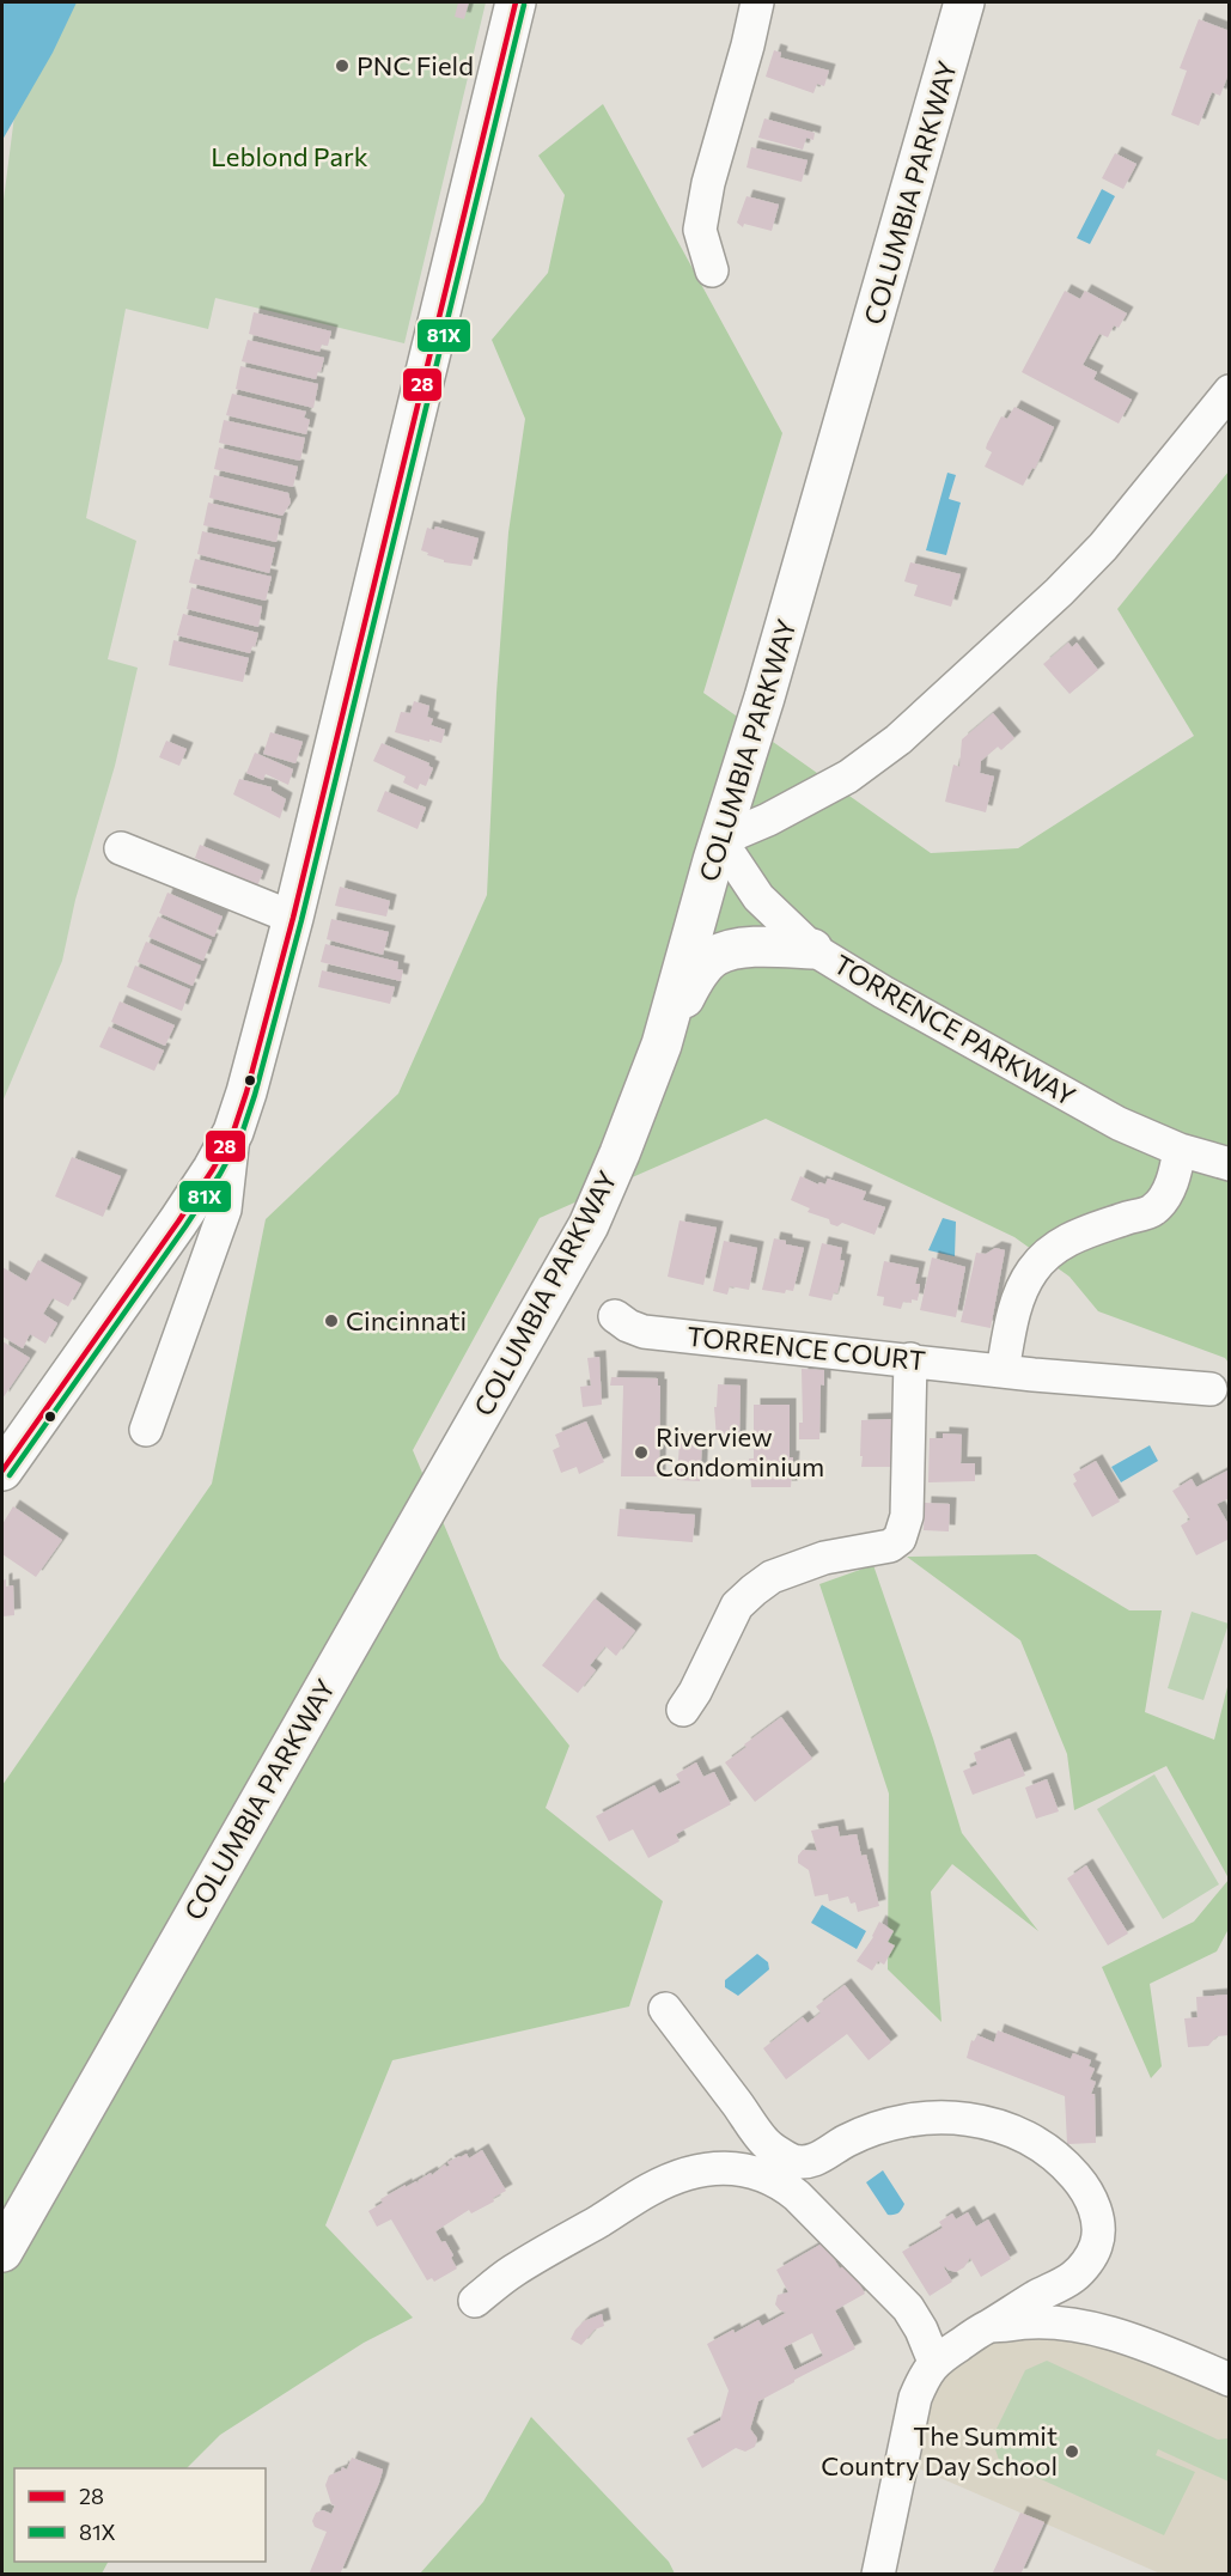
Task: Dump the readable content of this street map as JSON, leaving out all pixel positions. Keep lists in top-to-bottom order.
{
  "streets": {
    "main road": ["COLUMBIA PARKWAY"],
    "street": ["TORRENCE PARKWAY", "TORRENCE COURT"]
  },
  "crossings": [
    ["COLUMBIA PARKWAY", "TORRENCE PARKWAY"]
  ],
  "parks": ["Leblond Park"],
  "places": [
    "PNC Field",
    "Cincinnati",
    "Riverview Condominium",
    "The Summit Country Day School"
  ],
  "lines": ["transit line 28", "transit line 81X"],
  "legend": ["28", "81X"]
}
